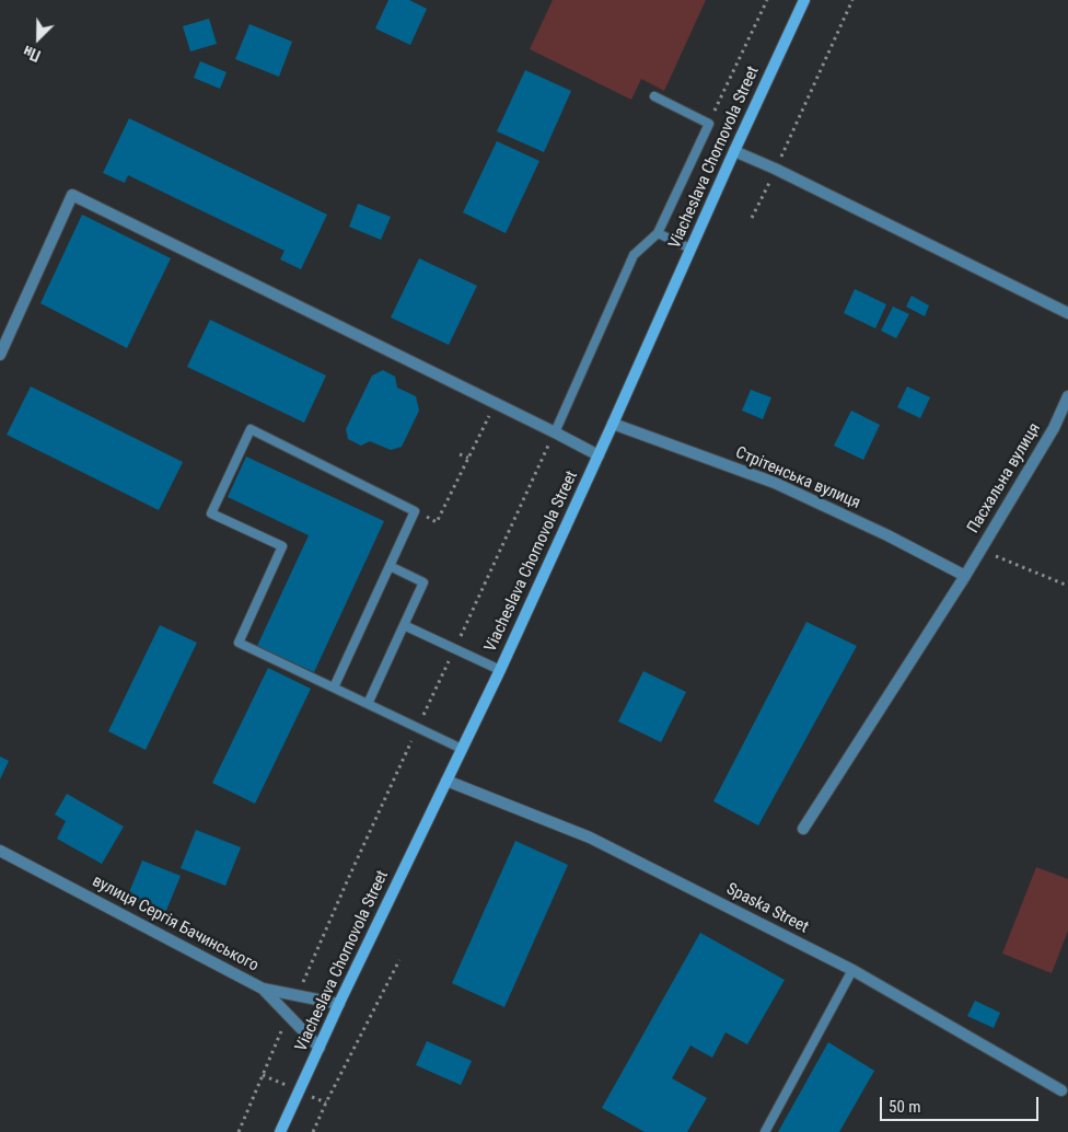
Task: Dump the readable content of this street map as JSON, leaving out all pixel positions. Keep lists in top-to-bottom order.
{
  "streets": {
    "main road": ["Viacheslava Chornovola Street"],
    "street": [
      "Стрітенська вулиця",
      "Пасхальна вулиця",
      "Spaska Street",
      "вулиця Сергія Бачинського"
    ]
  },
  "crossings": [
    ["Viacheslava Chornovola Street", "Стрітенська вулиця"],
    ["Viacheslava Chornovola Street", "Spaska Street"],
    ["Viacheslava Chornovola Street", "вулиця Сергія Бачинського"],
    ["Стрітенська вулиця", "Пасхальна вулиця"]
  ],
  "scale_bar": "50 m",
  "north": "bottom left"
}
